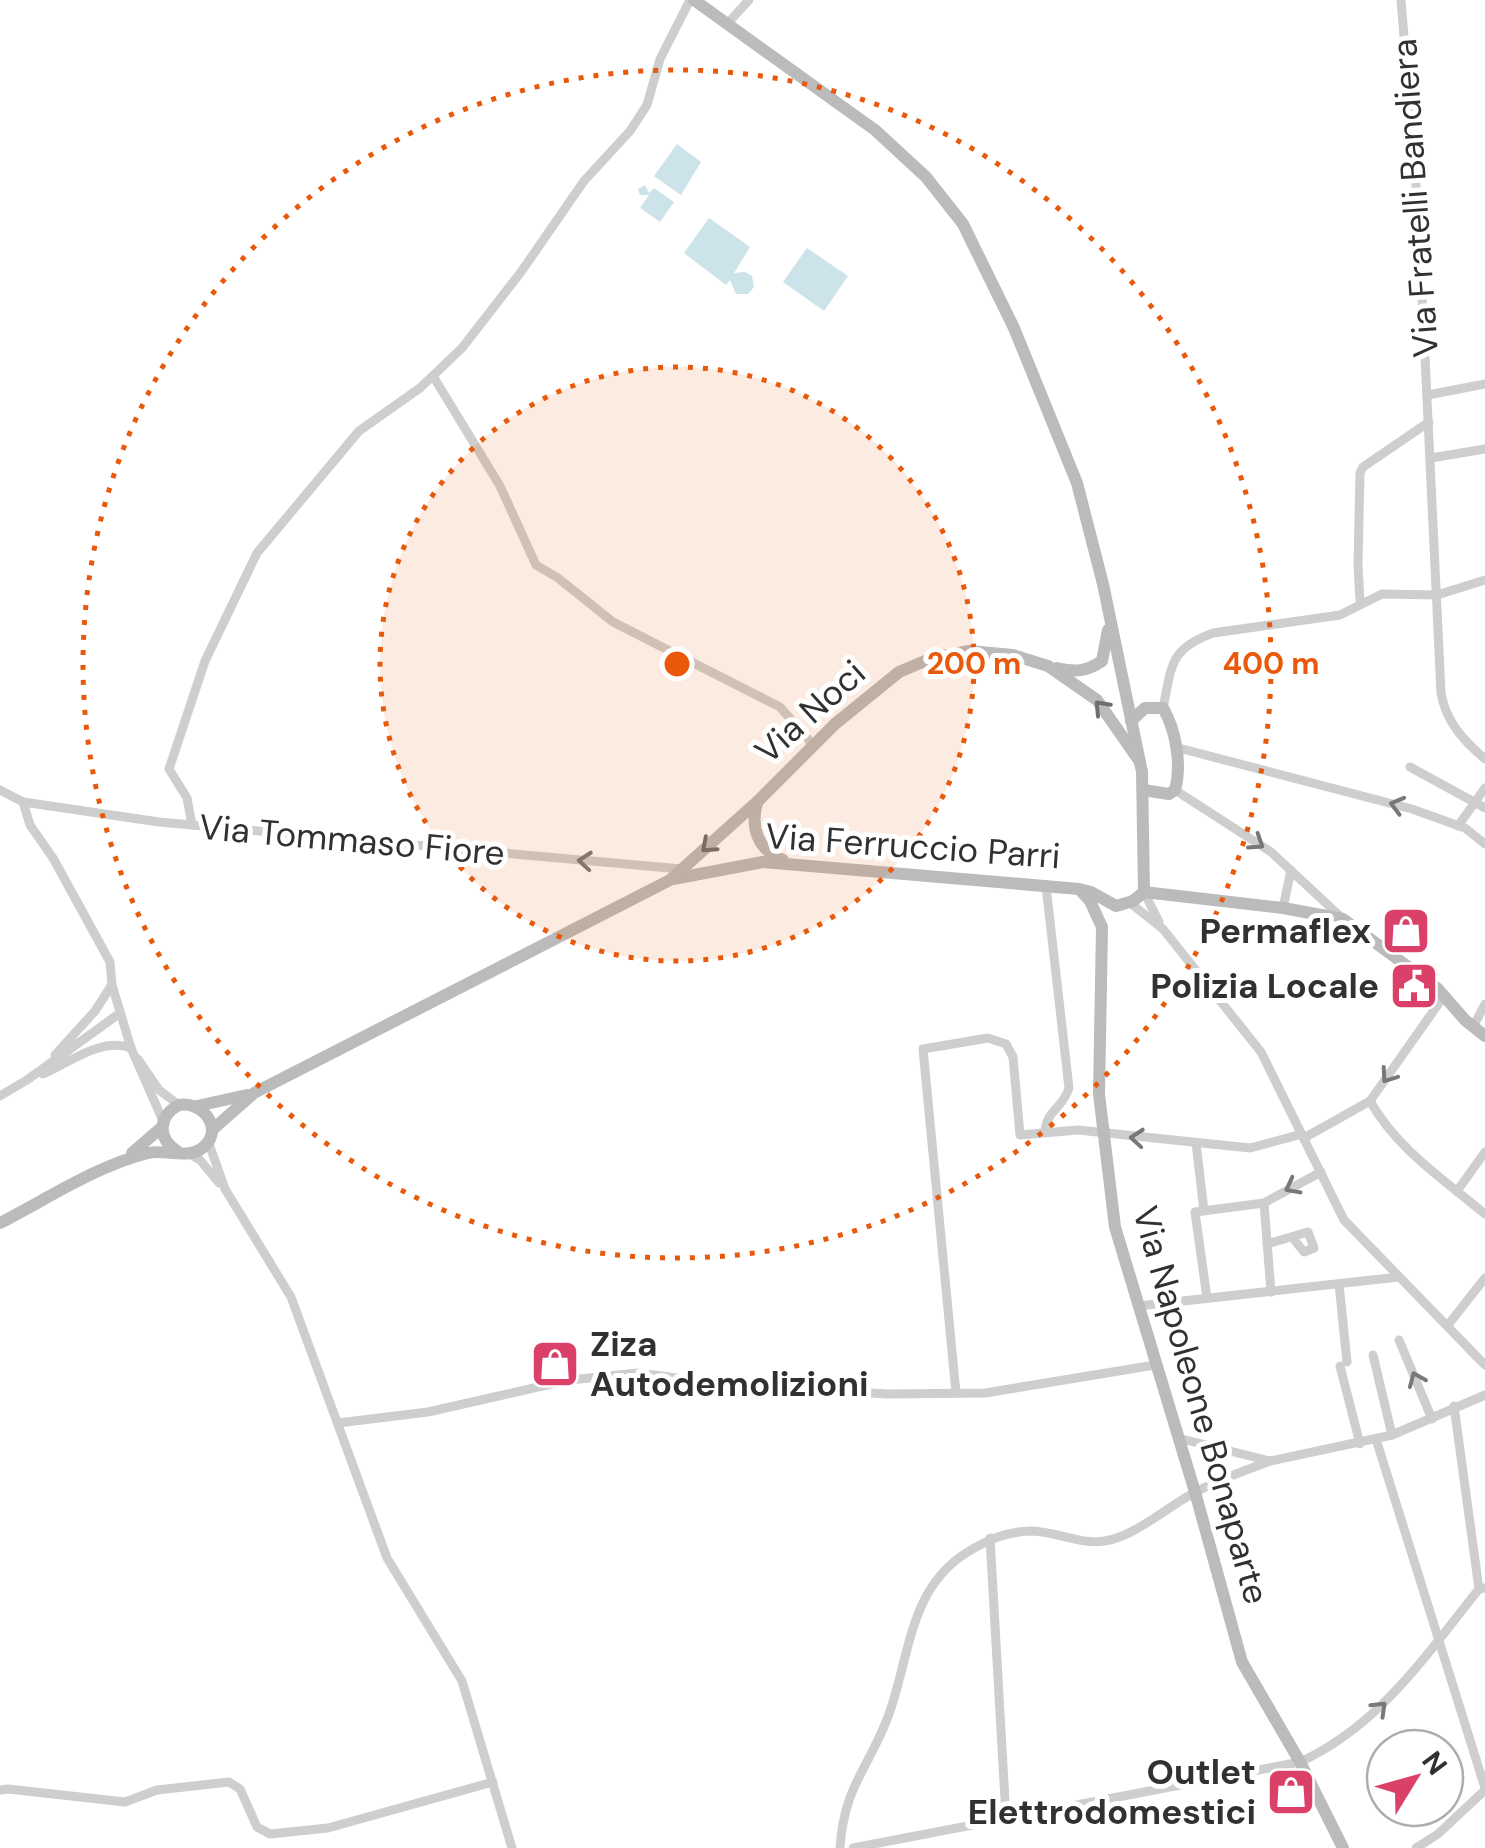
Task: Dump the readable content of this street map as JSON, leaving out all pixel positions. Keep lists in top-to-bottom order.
{
  "streets": {
    "main road": ["Via Noci", "Via Ferruccio Parri", "Via Napoleone Bonaparte"],
    "street": ["Via Fratelli Bandiera", "Via Tommaso Fiore"]
  },
  "crossings": [
    ["Via Noci", "Via Tommaso Fiore"],
    ["Via Noci", "Via Ferruccio Parri"]
  ],
  "one_way": ["Via Tommaso Fiore"],
  "places": {
    "shop": ["Permaflex", "Ziza Autodemolizioni", "Outlet Elettrodomestici"],
    "public building": ["Polizia Locale"]
  },
  "north": "top right",
  "rings": ["200 m", "400 m"]
}
